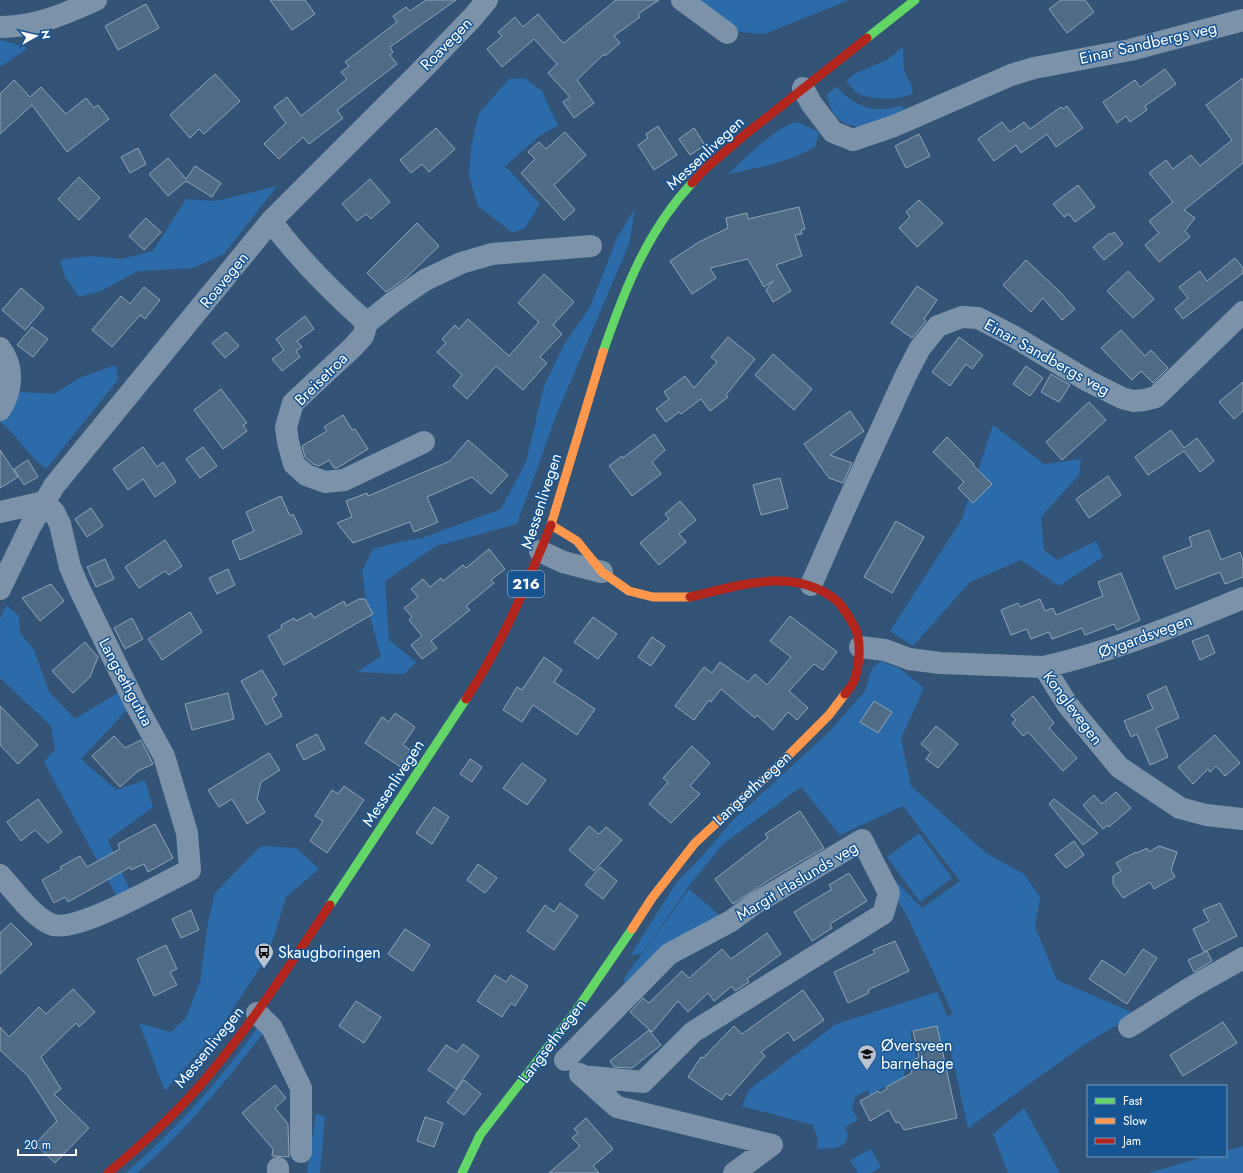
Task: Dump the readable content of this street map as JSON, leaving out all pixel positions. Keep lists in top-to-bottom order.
{
  "streets": {
    "main road": ["Messenlivegen", "216", "Langsethvegen"],
    "street": [
      "Einar Sandbergs veg",
      "Roavegen",
      "Breisetroa",
      "Øygardsvegen",
      "Langsethgutua",
      "Konglevegen",
      "Margit Haslunds veg"
    ]
  },
  "crossings": [
    ["Einar Sandbergs veg", "Messenlivegen"],
    ["Einar Sandbergs veg", "Langsethvegen"],
    ["Roavegen", "Langsethgutua"],
    ["Messenlivegen", "Langsethvegen"],
    ["Øygardsvegen", "Konglevegen"],
    ["Konglevegen", "Langsethvegen"],
    ["Langsethvegen", "Margit Haslunds veg"]
  ],
  "places": {
    "bus stop": ["Skaugboringen"],
    "school or university": ["Øversveen barnehage"]
  },
  "legend": ["Fast", "Slow", "Jam"],
  "scale_bar": "20 m",
  "north": "right"
}
